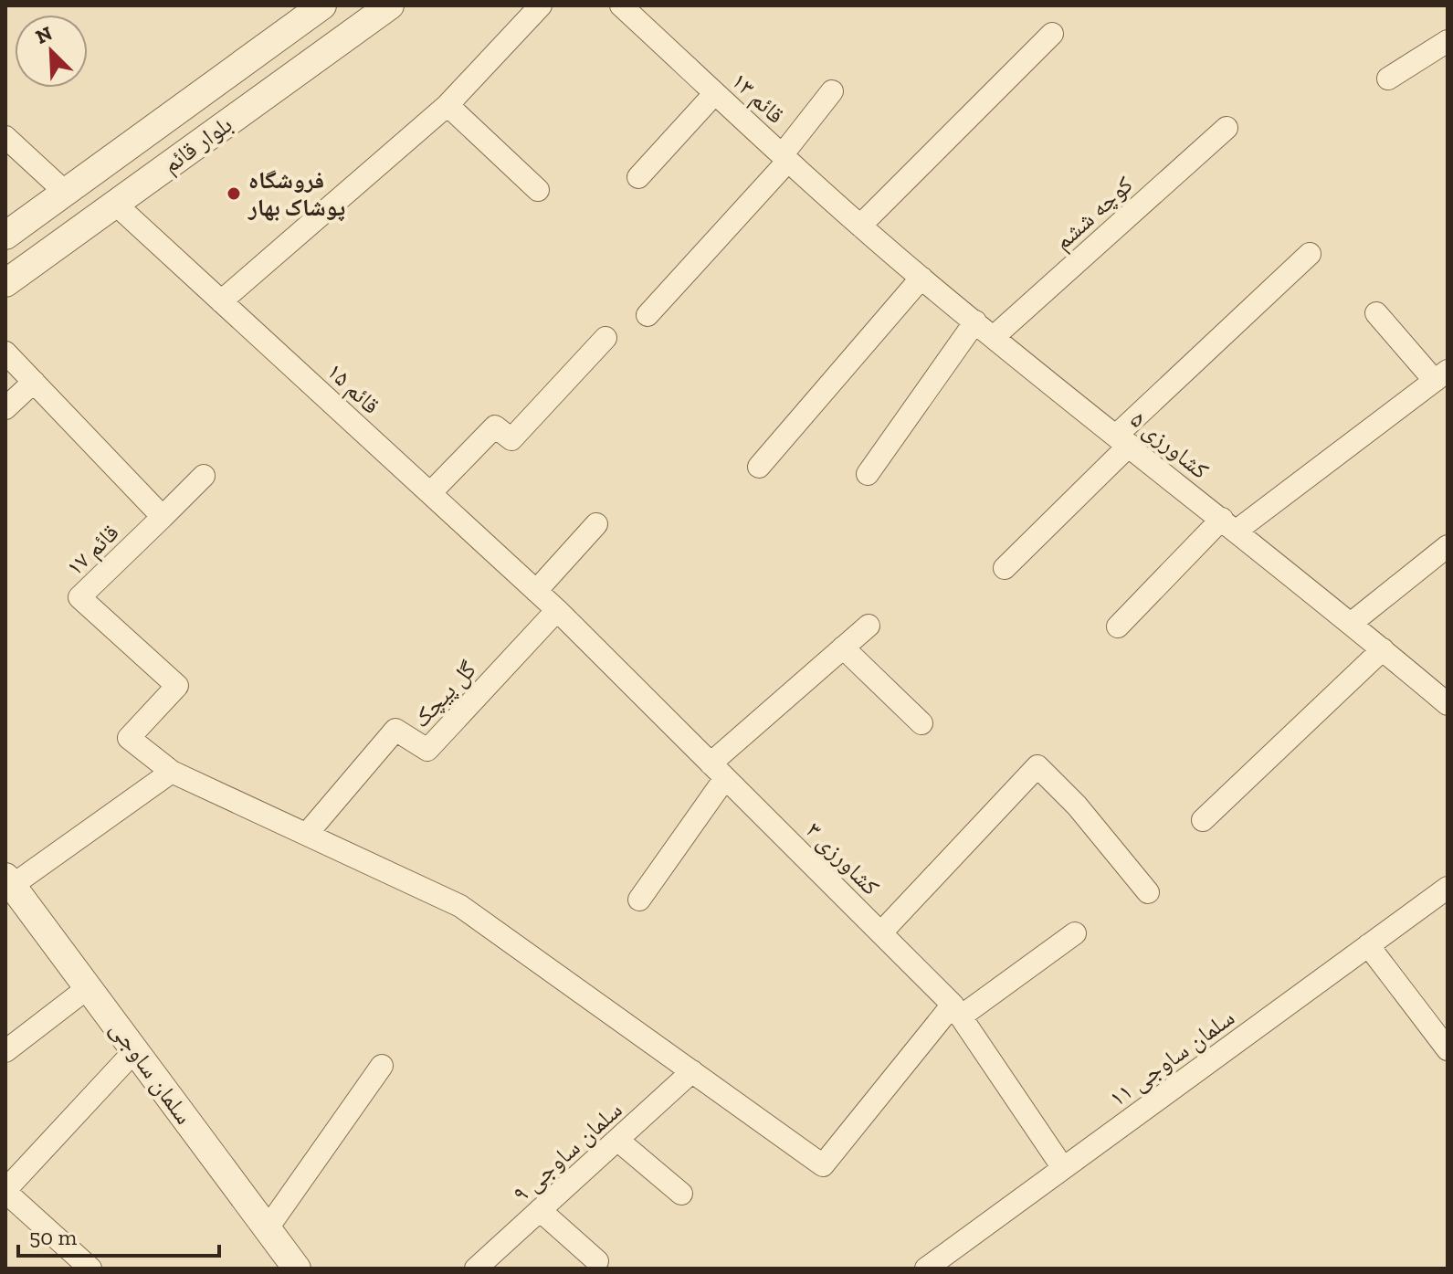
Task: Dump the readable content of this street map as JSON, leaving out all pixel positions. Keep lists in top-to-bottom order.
{
  "streets": {
    "street": [
      "قائم ۱۳",
      "بلوار قائم",
      "کوچه ششم",
      "قائم ۱۵",
      "کشاورزی ۵",
      "قائم ۱۷",
      "گل پیچک",
      "کشاورزی ۳",
      "سلمان ساوجی ۱۱",
      "سلمان ساوجی",
      "سلمان ساوجی ۹"
    ]
  },
  "crossings": [
    ["قائم ۱۳", "کشاورزی ۵"],
    ["بلوار قائم", "قائم ۱۵"],
    ["کوچه ششم", "کشاورزی ۵"],
    ["قائم ۱۵", "گل پیچک"],
    ["قائم ۱۵", "کشاورزی ۳"],
    ["گل پیچک", "کشاورزی ۳"],
    ["کشاورزی ۳", "سلمان ساوجی ۱۱"]
  ],
  "places": ["فروشگاه پوشاک بهار"],
  "scale_bar": "50 m",
  "north": "top left"
}
